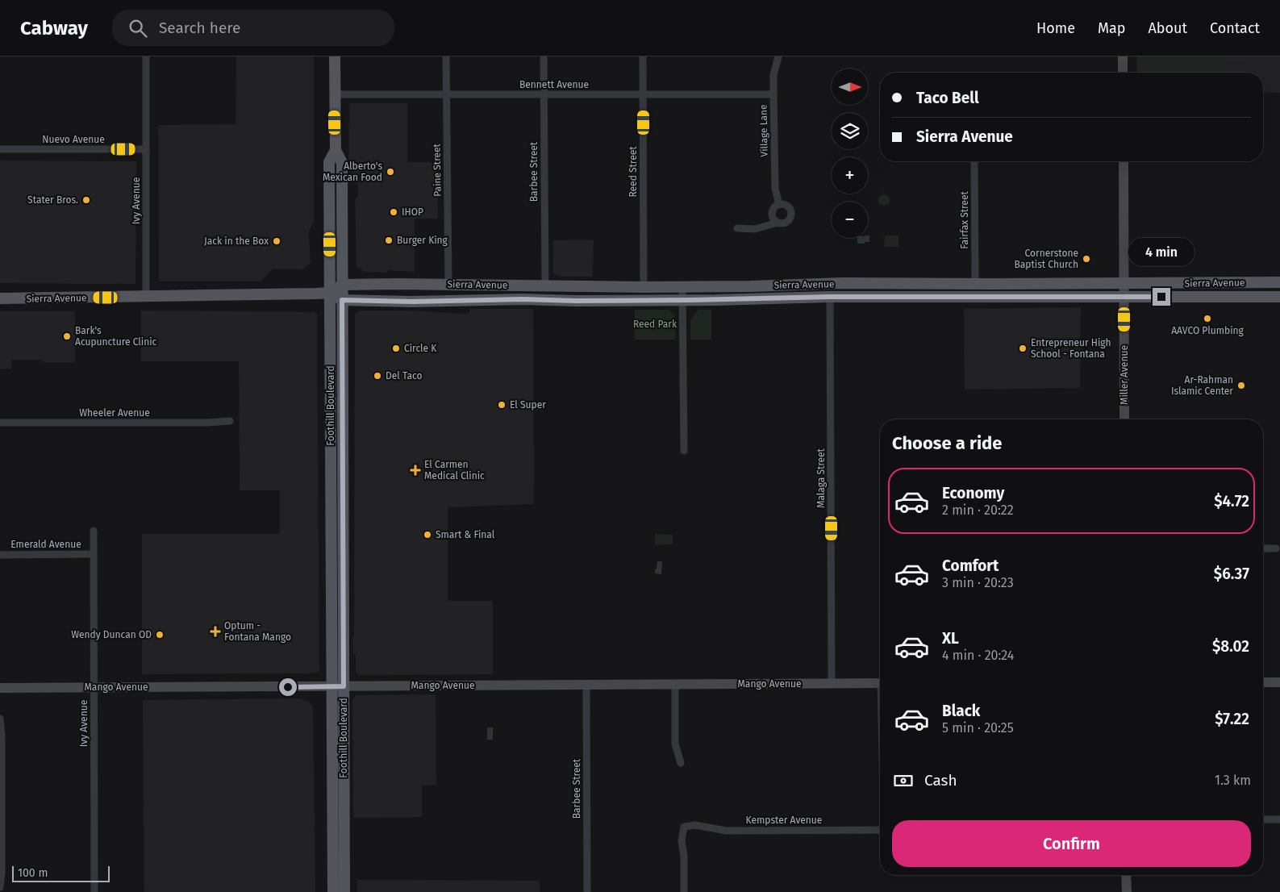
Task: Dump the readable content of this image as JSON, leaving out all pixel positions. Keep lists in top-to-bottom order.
{
  "streets": {
    "main road": ["Sierra Avenue", "Foothill Boulevard"],
    "street": [
      "Bennett Avenue",
      "Village Lane",
      "Nuevo Avenue",
      "Paine Street",
      "Barbee Street",
      "Reed Street",
      "Ivy Avenue",
      "Fairfax Street",
      "Miller Avenue",
      "Wheeler Avenue",
      "Malaga Street",
      "Emerald Avenue",
      "Mango Avenue",
      "Kempster Avenue"
    ]
  },
  "crossings": [
    ["Bennett Avenue", "Village Lane"],
    ["Bennett Avenue", "Paine Street"],
    ["Bennett Avenue", "Barbee Street"],
    ["Bennett Avenue", "Reed Street"],
    ["Bennett Avenue", "Foothill Boulevard"],
    ["Nuevo Avenue", "Ivy Avenue"],
    ["Paine Street", "Sierra Avenue"],
    ["Barbee Street", "Sierra Avenue"],
    ["Barbee Street", "Mango Avenue"],
    ["Reed Street", "Sierra Avenue"],
    ["Ivy Avenue", "Sierra Avenue"],
    ["Ivy Avenue", "Emerald Avenue"],
    ["Ivy Avenue", "Mango Avenue"],
    ["Fairfax Street", "Sierra Avenue"],
    ["Sierra Avenue", "Miller Avenue"],
    ["Sierra Avenue", "Foothill Boulevard"],
    ["Sierra Avenue", "Malaga Street"],
    ["Foothill Boulevard", "Mango Avenue"],
    ["Malaga Street", "Mango Avenue"]
  ],
  "parks": ["Reed Park"],
  "places": {
    "other": [
      "Alberto's Mexican Food",
      "Stater Bros.",
      "IHOP",
      "Burger King",
      "Jack in the Box",
      "Cornerstone Baptist Church",
      "AAVCO Plumbing",
      "Bark's Acupuncture Clinic",
      "Circle K",
      "Entrepreneur High School - Fontana",
      "Del Taco",
      "Ar-Rahman Islamic Center",
      "El Super",
      "Smart & Final",
      "Wendy Duncan OD"
    ],
    "health": ["El Carmen Medical Clinic", "Optum - Fontana Mango"]
  },
  "scale_bar": "100 m",
  "north": "right",
  "page": {
    "header": "Cabway",
    "search": "Search here",
    "nav": [
      "Home",
      "Map",
      "About",
      "Contact"
    ],
    "map_buttons": ["+", "−"],
    "banner": ["Taco Bell", "Sierra Avenue"],
    "bubble": "4 min",
    "heading": "Choose a ride",
    "list": [
      {
        "name": "Economy",
        "note": "2 min · 20:22",
        "value": "$4.72"
      },
      {
        "name": "Comfort",
        "note": "3 min · 20:23",
        "value": "$6.37"
      },
      {
        "name": "XL",
        "note": "4 min · 20:24",
        "value": "$8.02"
      },
      {
        "name": "Black",
        "note": "5 min · 20:25",
        "value": "$7.22"
      }
    ],
    "pay": ["Cash", "1.3 km"],
    "buttons": "Confirm",
    "scale": "100 m"
  }
}
